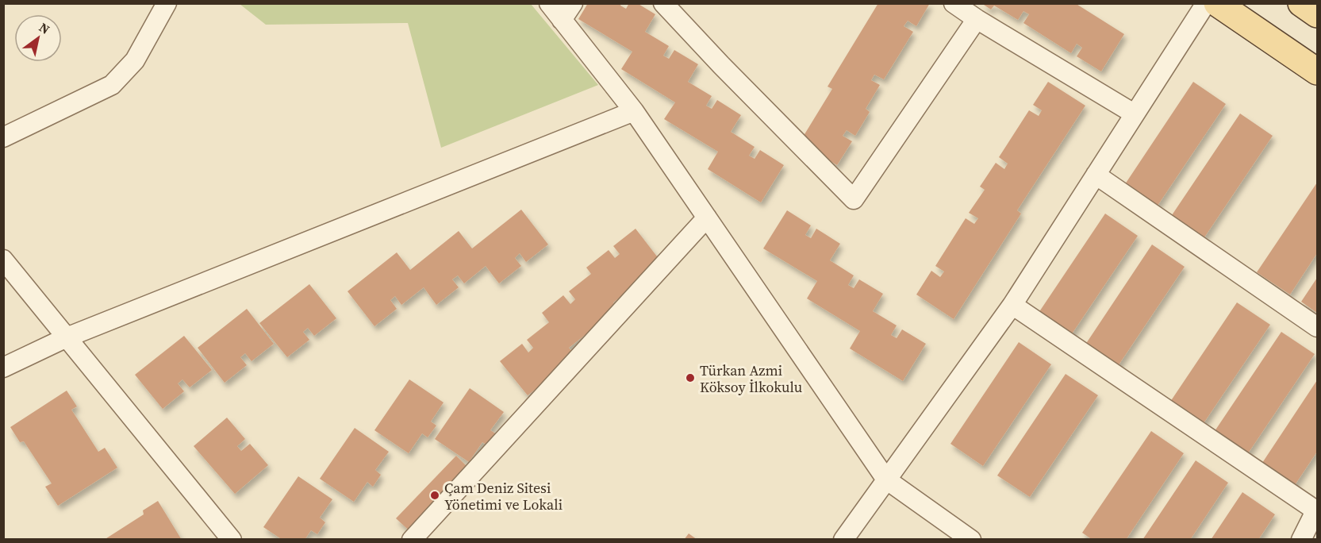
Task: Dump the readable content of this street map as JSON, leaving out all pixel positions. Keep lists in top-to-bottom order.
{
  "places": ["Türkan Azmi Köksoy İlkokulu", "Çam Deniz Sitesi Yönetimi ve Lokali"],
  "north": "top right"
}
